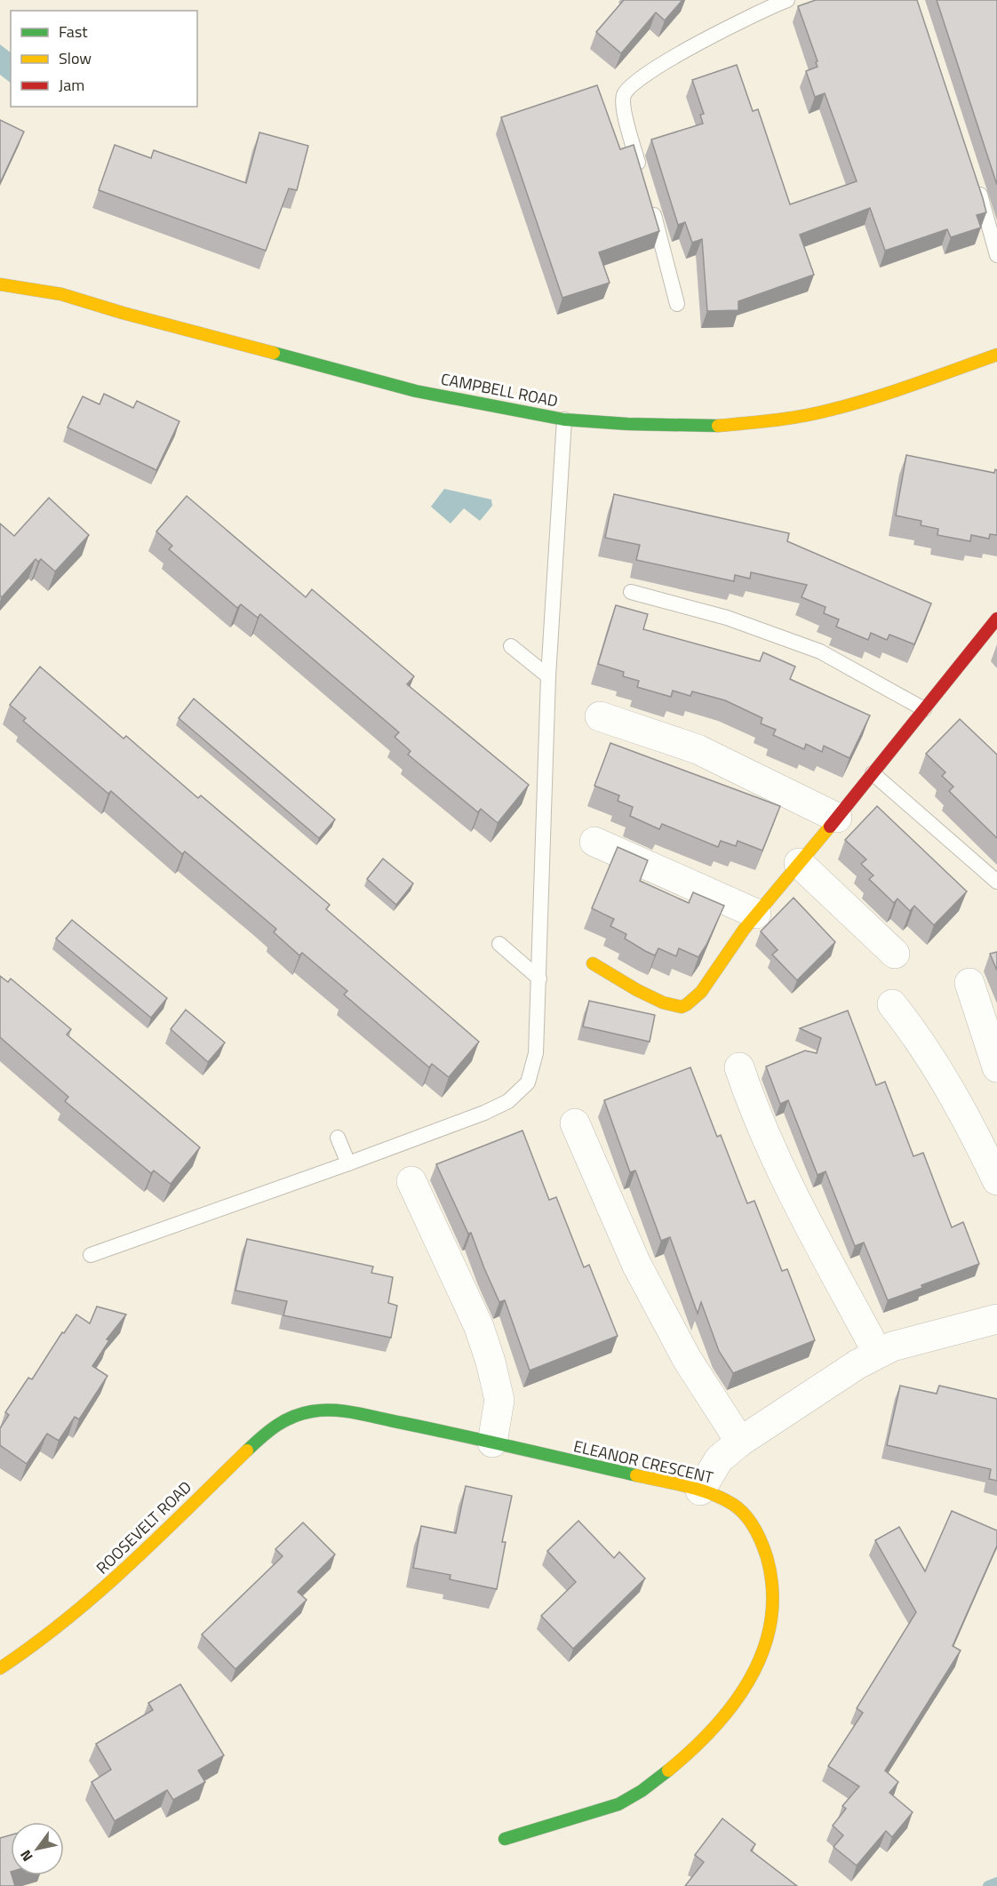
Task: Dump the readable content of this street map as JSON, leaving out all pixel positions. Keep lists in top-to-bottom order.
{
  "streets": {
    "street": ["CAMPBELL ROAD", "ELEANOR CRESCENT", "ROOSEVELT ROAD"]
  },
  "crossings": [
    ["ELEANOR CRESCENT", "ROOSEVELT ROAD"]
  ],
  "legend": ["Fast", "Slow", "Jam"],
  "north": "bottom left"
}
